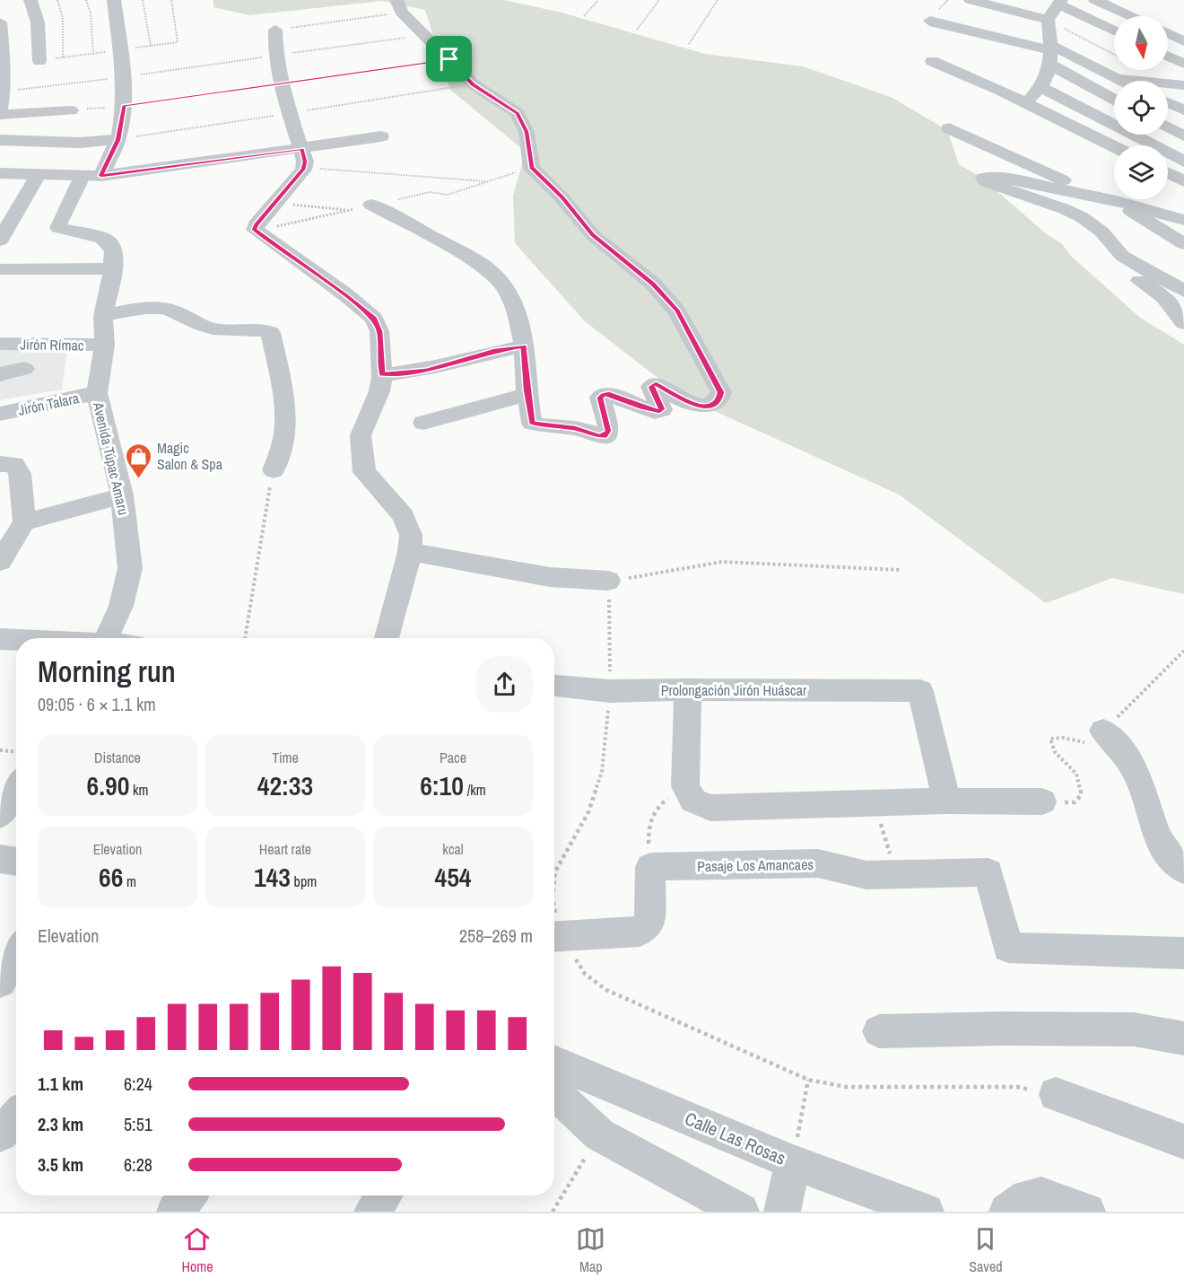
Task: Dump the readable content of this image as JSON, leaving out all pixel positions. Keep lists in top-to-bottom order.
{
  "streets": {
    "street": [
      "Jirón Rímac",
      "Jirón Talara",
      "Avenida Túpac Amaru",
      "Prolongación Jirón Huáscar",
      "Pasaje Los Amancaes",
      "Calle Las Rosas"
    ]
  },
  "crossings": [
    ["Jirón Rímac", "Avenida Túpac Amaru"],
    ["Jirón Talara", "Avenida Túpac Amaru"]
  ],
  "places": {
    "shop": ["Magic Salon & Spa"]
  },
  "north": "bottom",
  "page": {
    "heading": ["Morning run", "09:05 · 6 × 1.1 km"],
    "stats": [
      ["Distance", "6.90 km"],
      ["Time", "42:33"],
      ["Pace", "6:10 /km"],
      ["Elevation", "66 m"],
      ["Heart rate", "143 bpm"],
      ["kcal", "454"]
    ],
    "chart": ["Elevation", "258–269 m"],
    "list": [
      {
        "name": "1.1 km",
        "note": "6:24"
      },
      {
        "name": "2.3 km",
        "note": "5:51"
      },
      {
        "name": "3.5 km",
        "note": "6:28"
      }
    ],
    "tabs": ["Home", "Map", "Saved"]
  }
}
